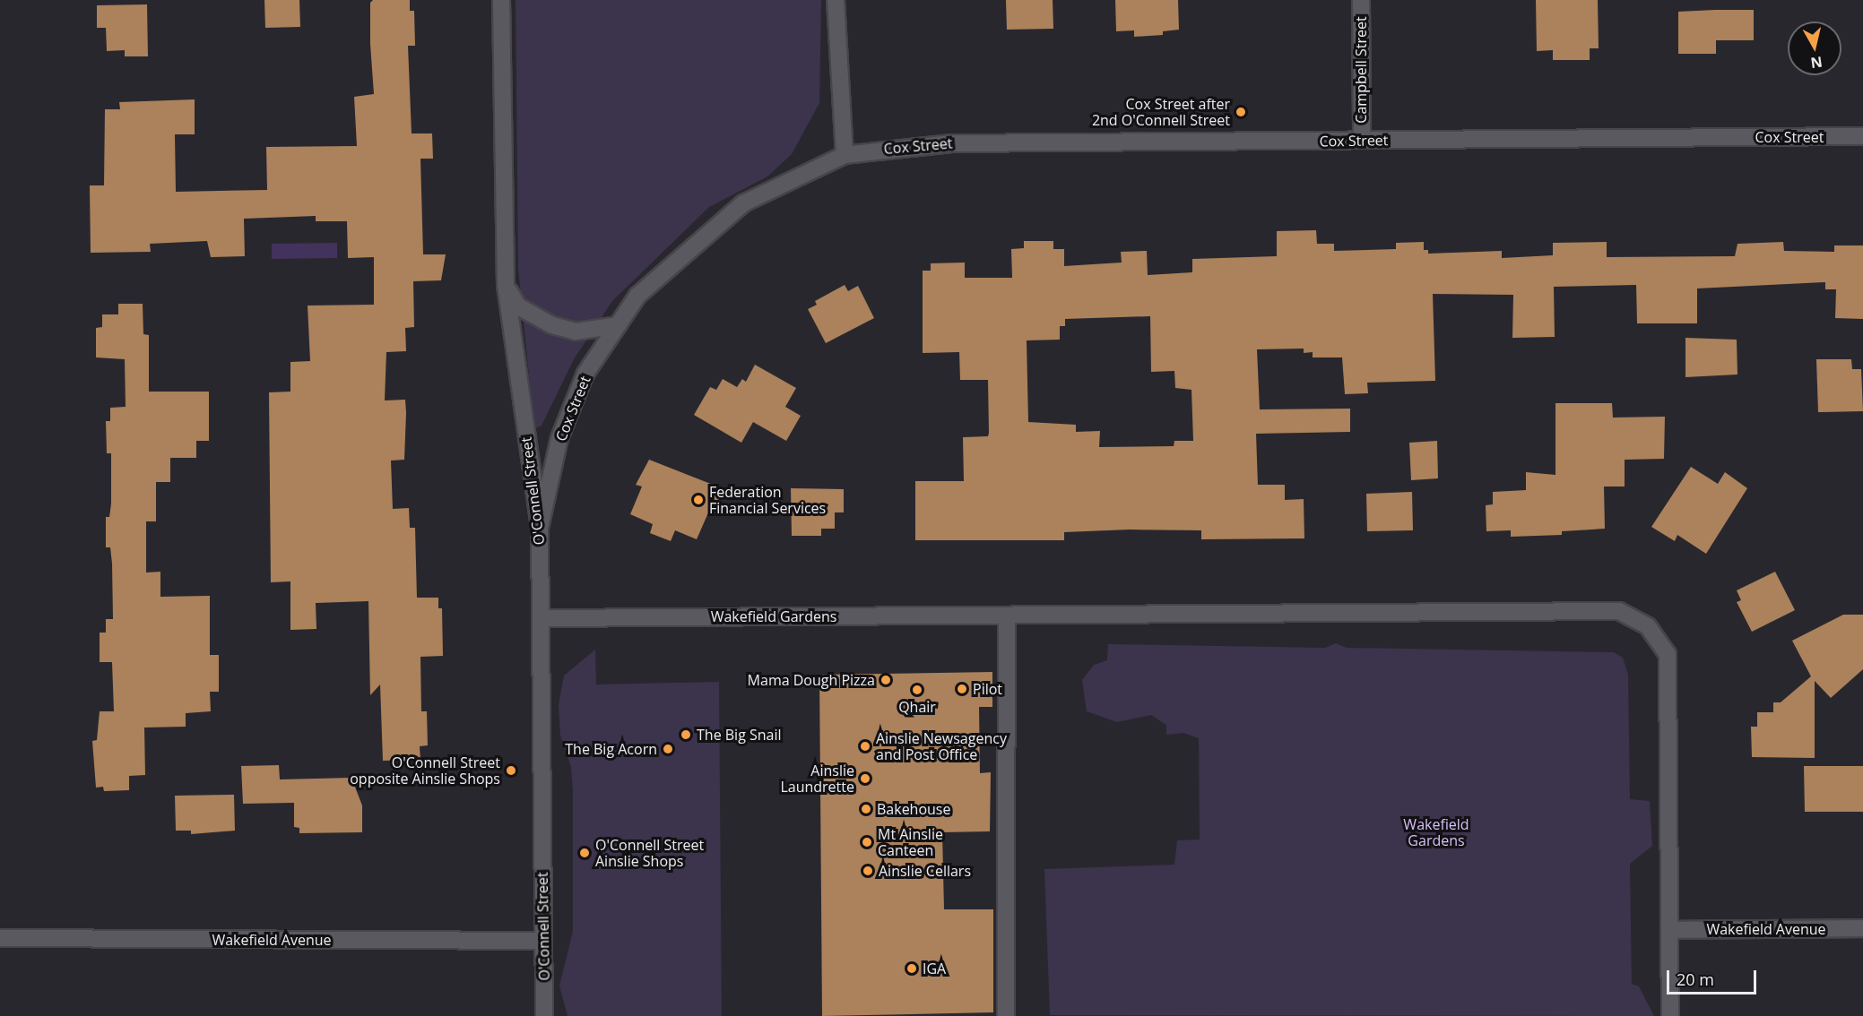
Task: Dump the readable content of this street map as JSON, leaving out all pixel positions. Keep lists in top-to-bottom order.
{
  "streets": {
    "street": [
      "Campbell Street",
      "Cox Street",
      "O'Connell Street",
      "Wakefield Gardens",
      "Wakefield Avenue"
    ]
  },
  "crossings": [
    ["Campbell Street", "Cox Street"],
    ["Cox Street", "O'Connell Street"],
    ["O'Connell Street", "Wakefield Gardens"],
    ["O'Connell Street", "Wakefield Avenue"],
    ["Wakefield Gardens", "Wakefield Avenue"]
  ],
  "parks": ["Wakefield Gardens"],
  "places": [
    "Cox Street after 2nd O'Connell Street",
    "Federation Financial Services",
    "Mama Dough Pizza",
    "Pilot",
    "Qhair",
    "The Big Snail",
    "Ainslie Newsagency and Post Office",
    "The Big Acorn",
    "O'Connell Street opposite Ainslie Shops",
    "Ainslie Laundrette",
    "Bakehouse",
    "Mt Ainslie Canteen",
    "O'Connell Street Ainslie Shops",
    "Ainslie Cellars",
    "IGA"
  ],
  "scale_bar": "20 m",
  "north": "bottom"
}
